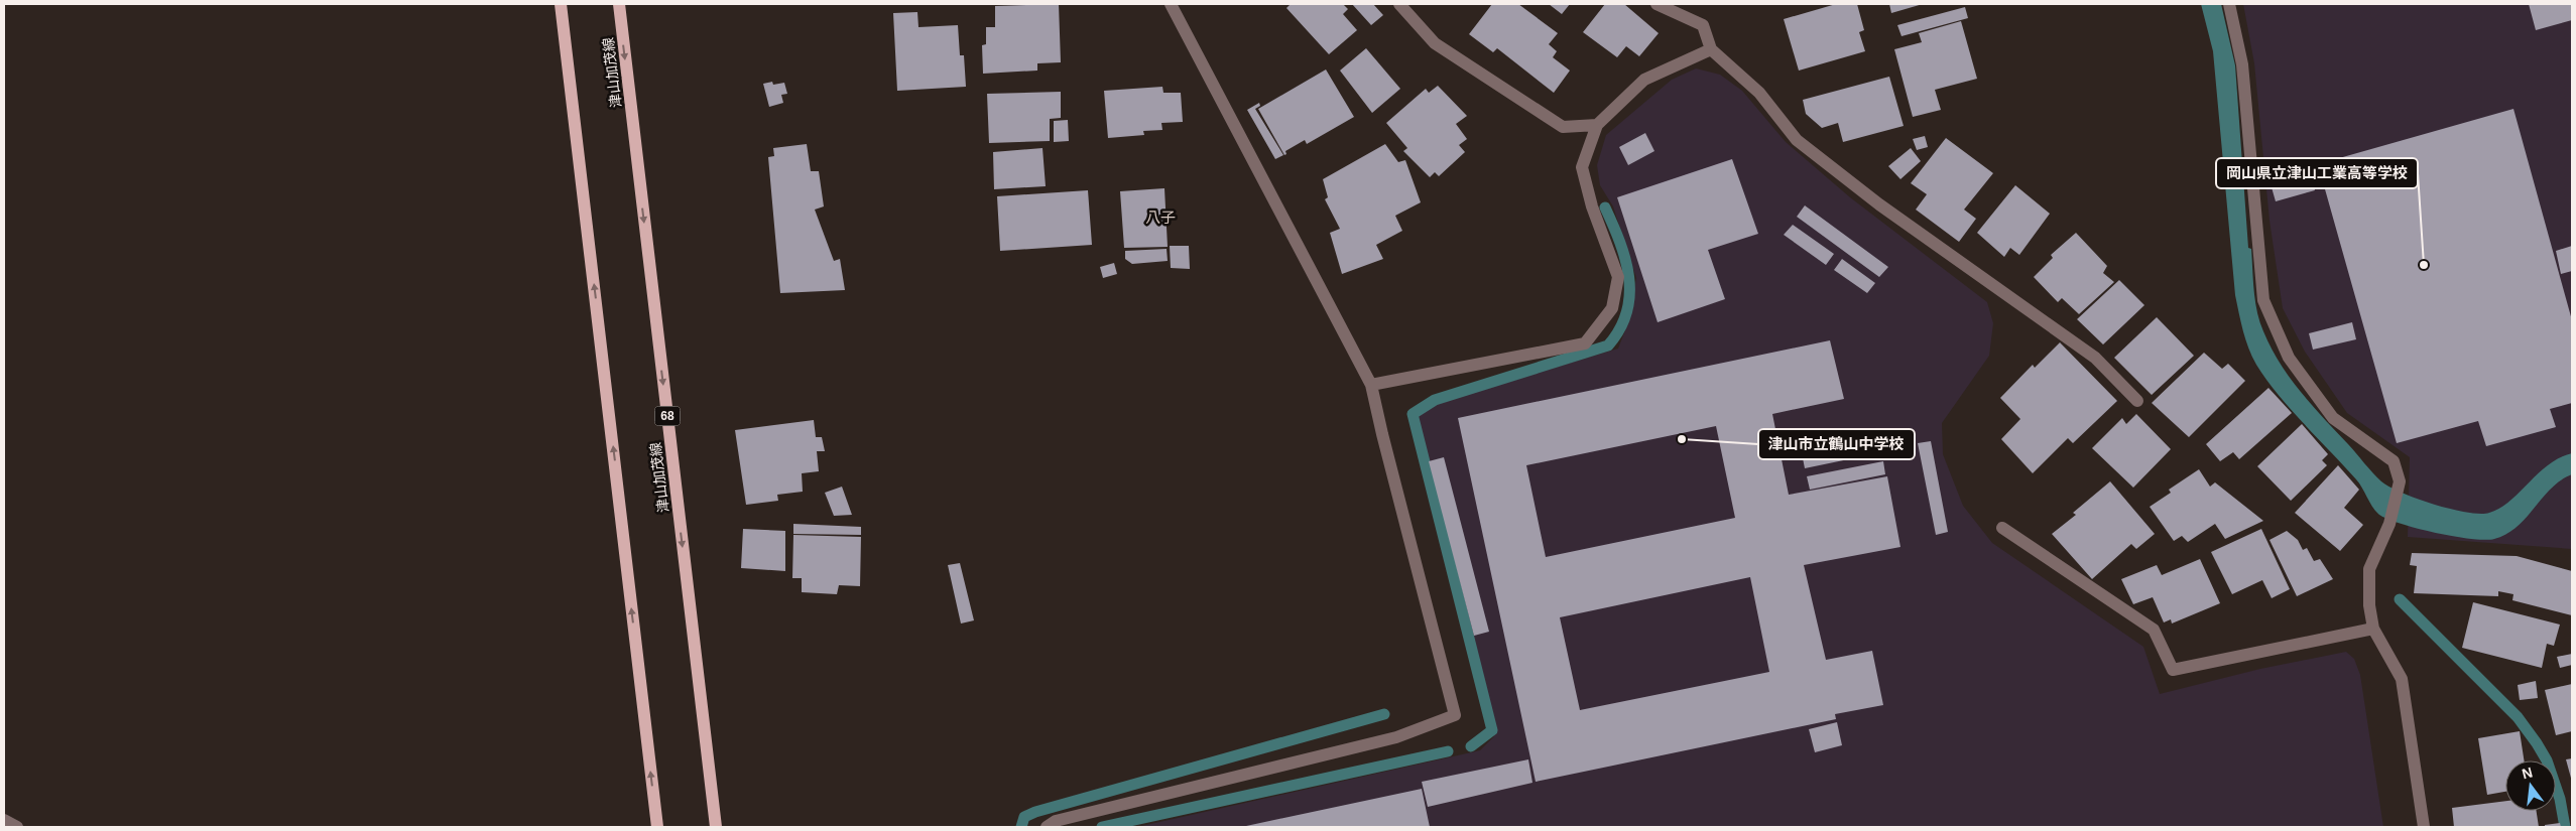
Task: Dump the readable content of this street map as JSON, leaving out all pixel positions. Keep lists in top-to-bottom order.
{
  "streets": {
    "main road": ["津山加茂線", "68"]
  },
  "districts": ["八子"],
  "places": ["岡山県立津山工業高等学校", "津山市立鶴山中学校"],
  "north": "top"
}
